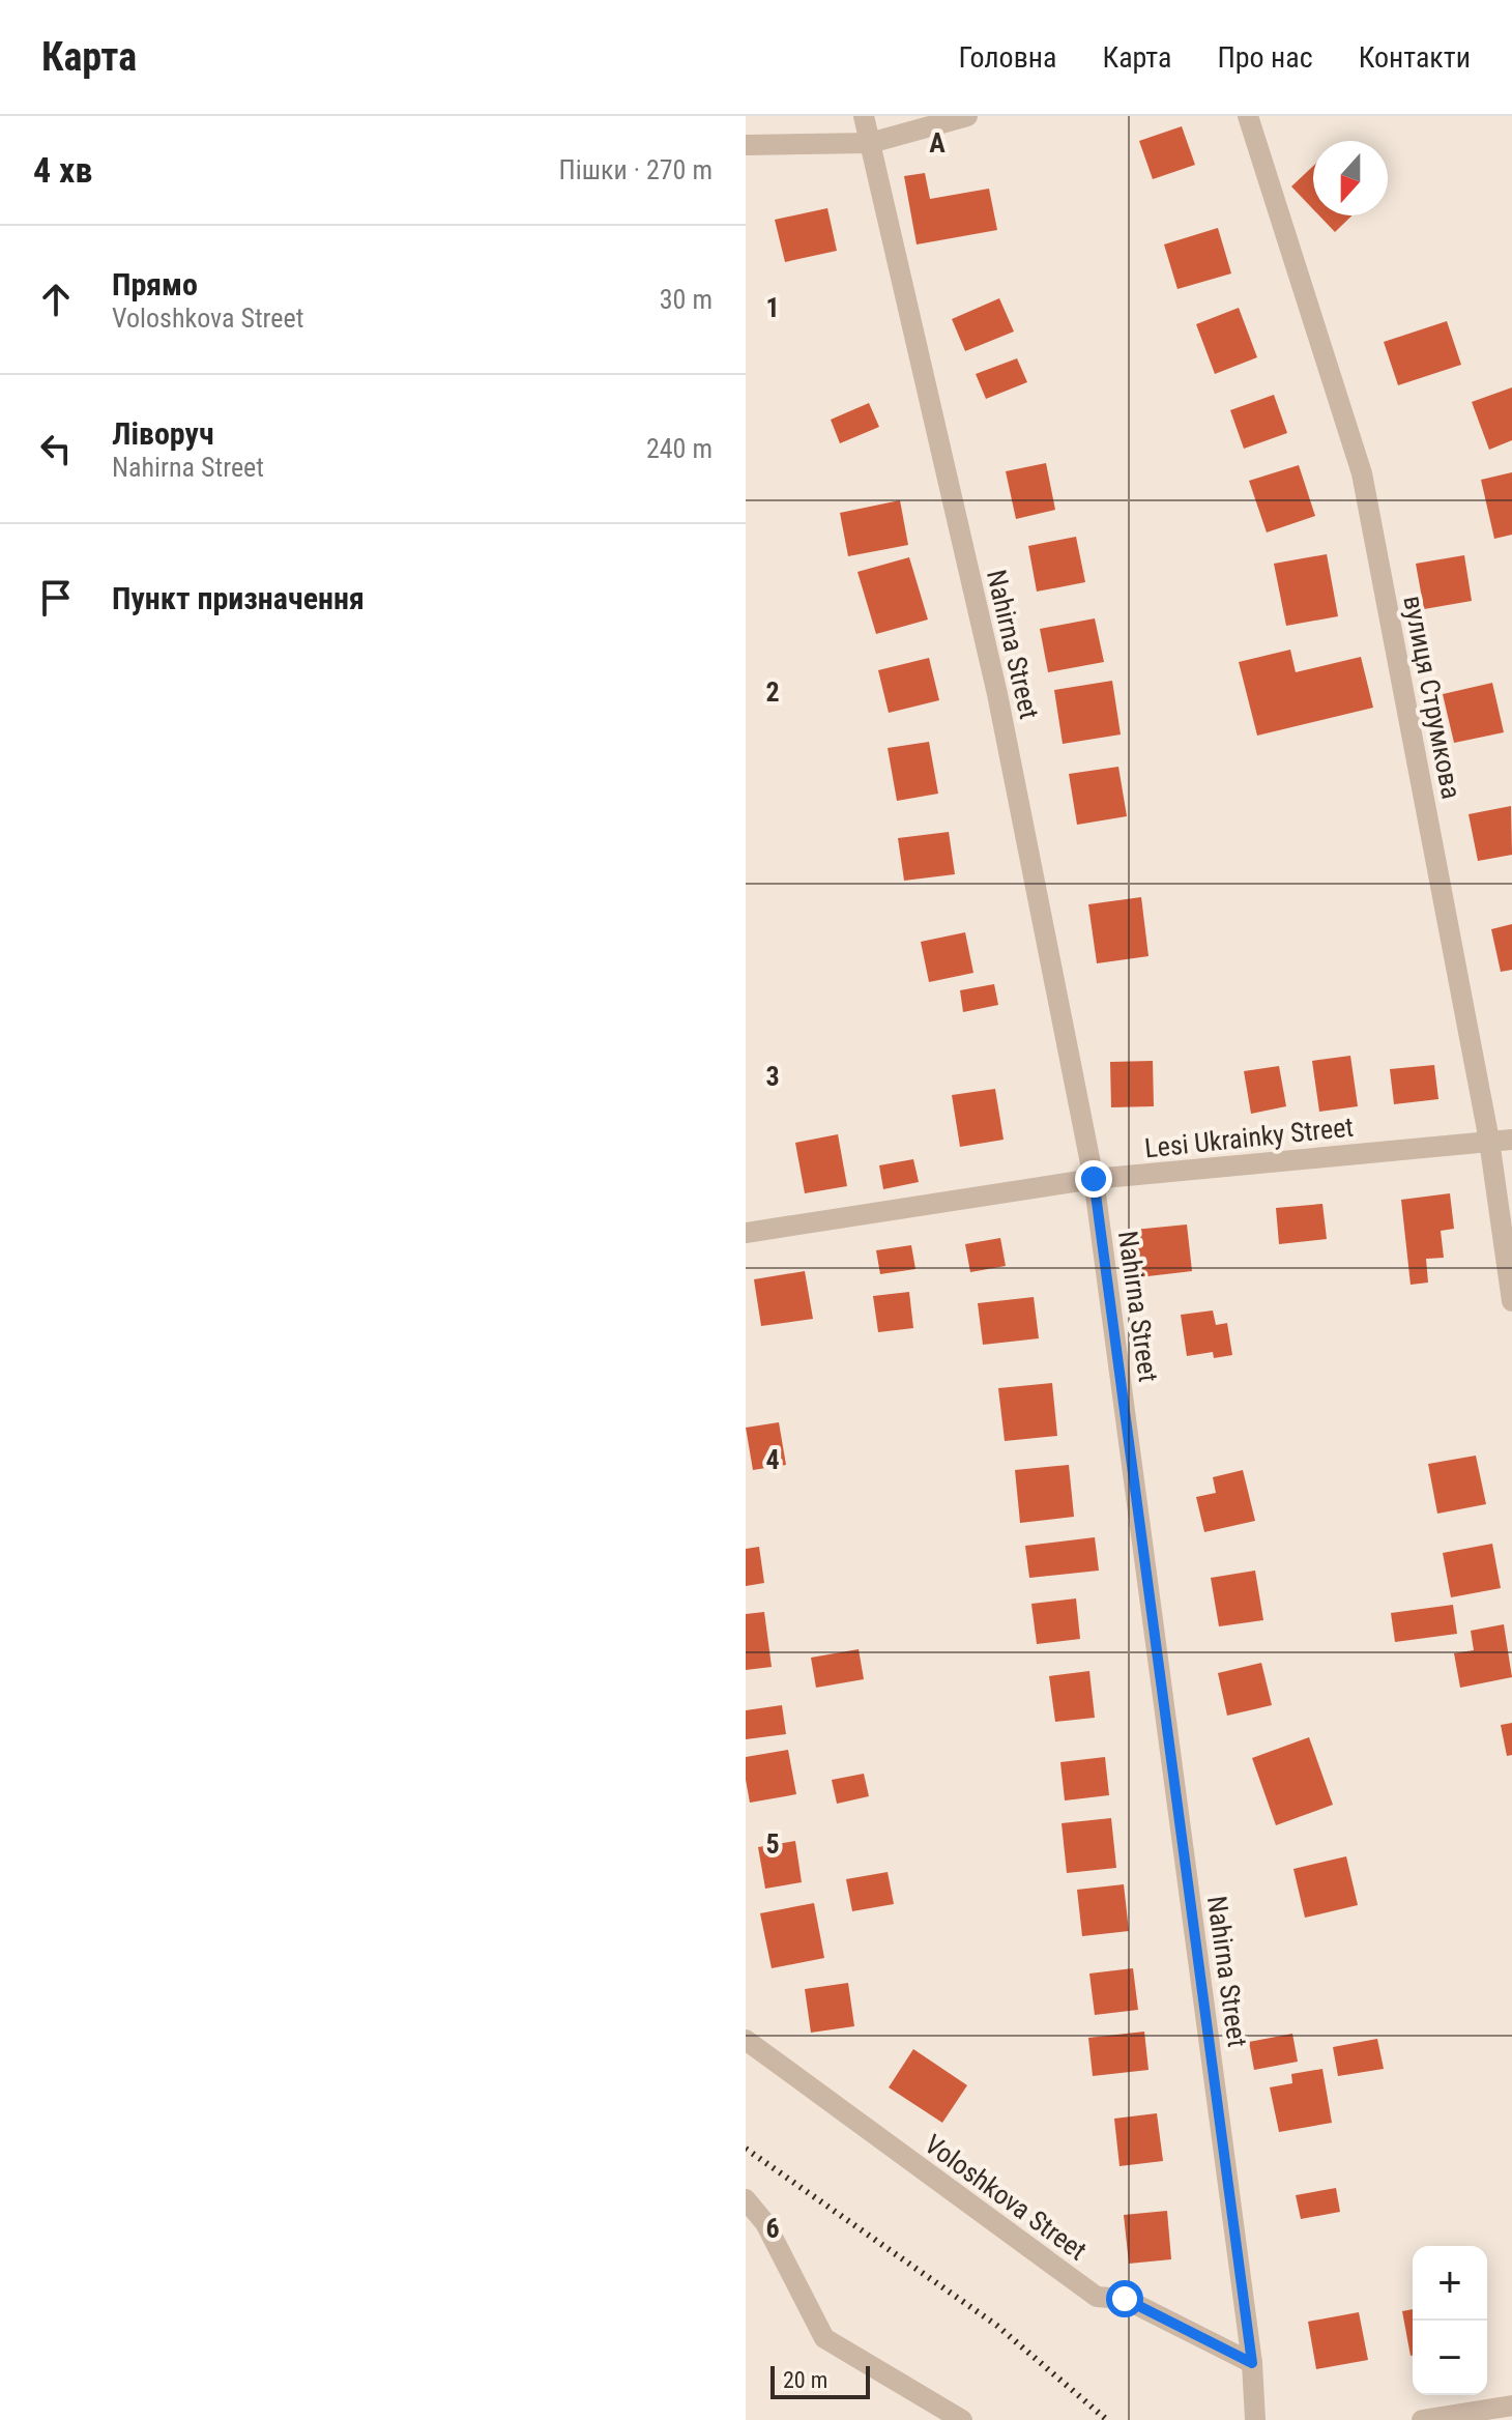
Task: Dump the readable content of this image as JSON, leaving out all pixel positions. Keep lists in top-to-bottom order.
{
  "streets": {
    "street": [
      "Nahirna Street",
      "вулиця Струмкова",
      "Lesi Ukrainky Street",
      "Voloshkova Street"
    ]
  },
  "crossings": [
    ["Nahirna Street", "Lesi Ukrainky Street"],
    ["Nahirna Street", "Voloshkova Street"],
    ["вулиця Струмкова", "Lesi Ukrainky Street"]
  ],
  "scale_bar": "20 m",
  "north": "bottom",
  "page": {
    "header": "Карта",
    "nav": [
      "Головна",
      "Карта",
      "Про нас",
      "Контакти"
    ],
    "heading": ["4 хв", "Пішки · 270 m"],
    "list": [
      ["Прямо", "Voloshkova Street", "30 m"],
      ["Ліворуч", "Nahirna Street", "240 m"],
      "Пункт призначення"
    ],
    "map_buttons": ["+", "−"],
    "scale": "20 m"
  },
  "grid": {
    "columns": ["A"],
    "rows": [
      "1",
      "2",
      "3",
      "4",
      "5",
      "6"
    ]
  }
}
